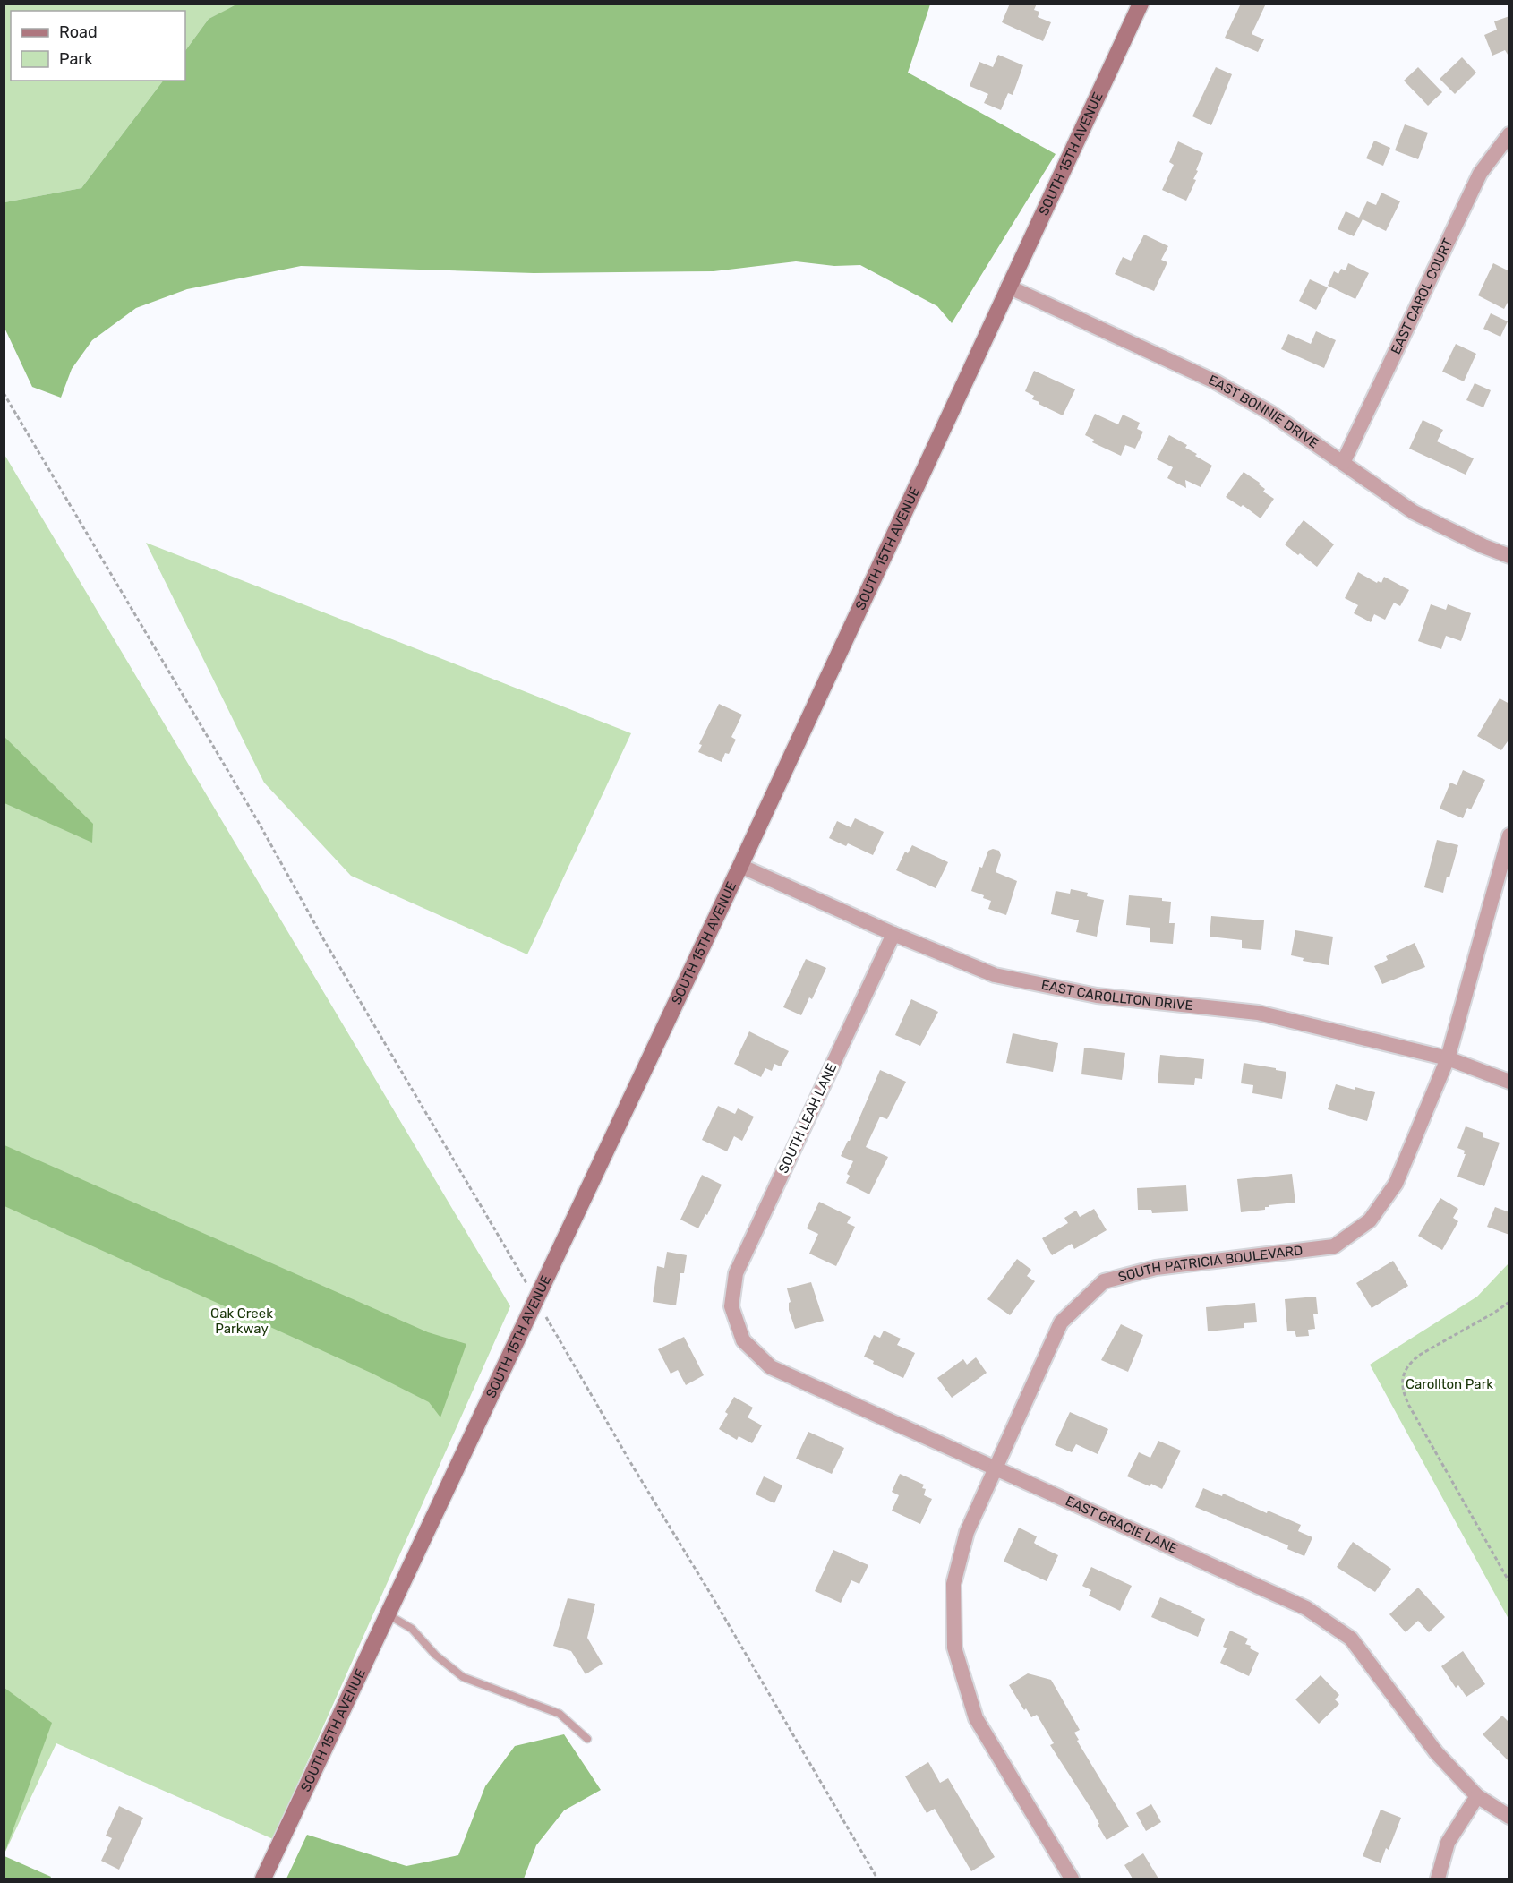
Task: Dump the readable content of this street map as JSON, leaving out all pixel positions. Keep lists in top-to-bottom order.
{
  "streets": {
    "street": [
      "SOUTH 15TH AVENUE",
      "EAST CAROL COURT",
      "EAST BONNIE DRIVE",
      "EAST CAROLLTON DRIVE",
      "SOUTH LEAH LANE",
      "SOUTH PATRICIA BOULEVARD",
      "EAST GRACIE LANE"
    ]
  },
  "crossings": [
    ["SOUTH 15TH AVENUE", "EAST BONNIE DRIVE"],
    ["SOUTH 15TH AVENUE", "EAST CAROLLTON DRIVE"],
    ["EAST CAROL COURT", "EAST BONNIE DRIVE"],
    ["EAST CAROLLTON DRIVE", "SOUTH LEAH LANE"],
    ["EAST CAROLLTON DRIVE", "SOUTH PATRICIA BOULEVARD"],
    ["SOUTH LEAH LANE", "EAST GRACIE LANE"],
    ["SOUTH PATRICIA BOULEVARD", "EAST GRACIE LANE"]
  ],
  "parks": ["Oak Creek Parkway", "Carollton Park"],
  "legend": ["Road", "Park"]
}
